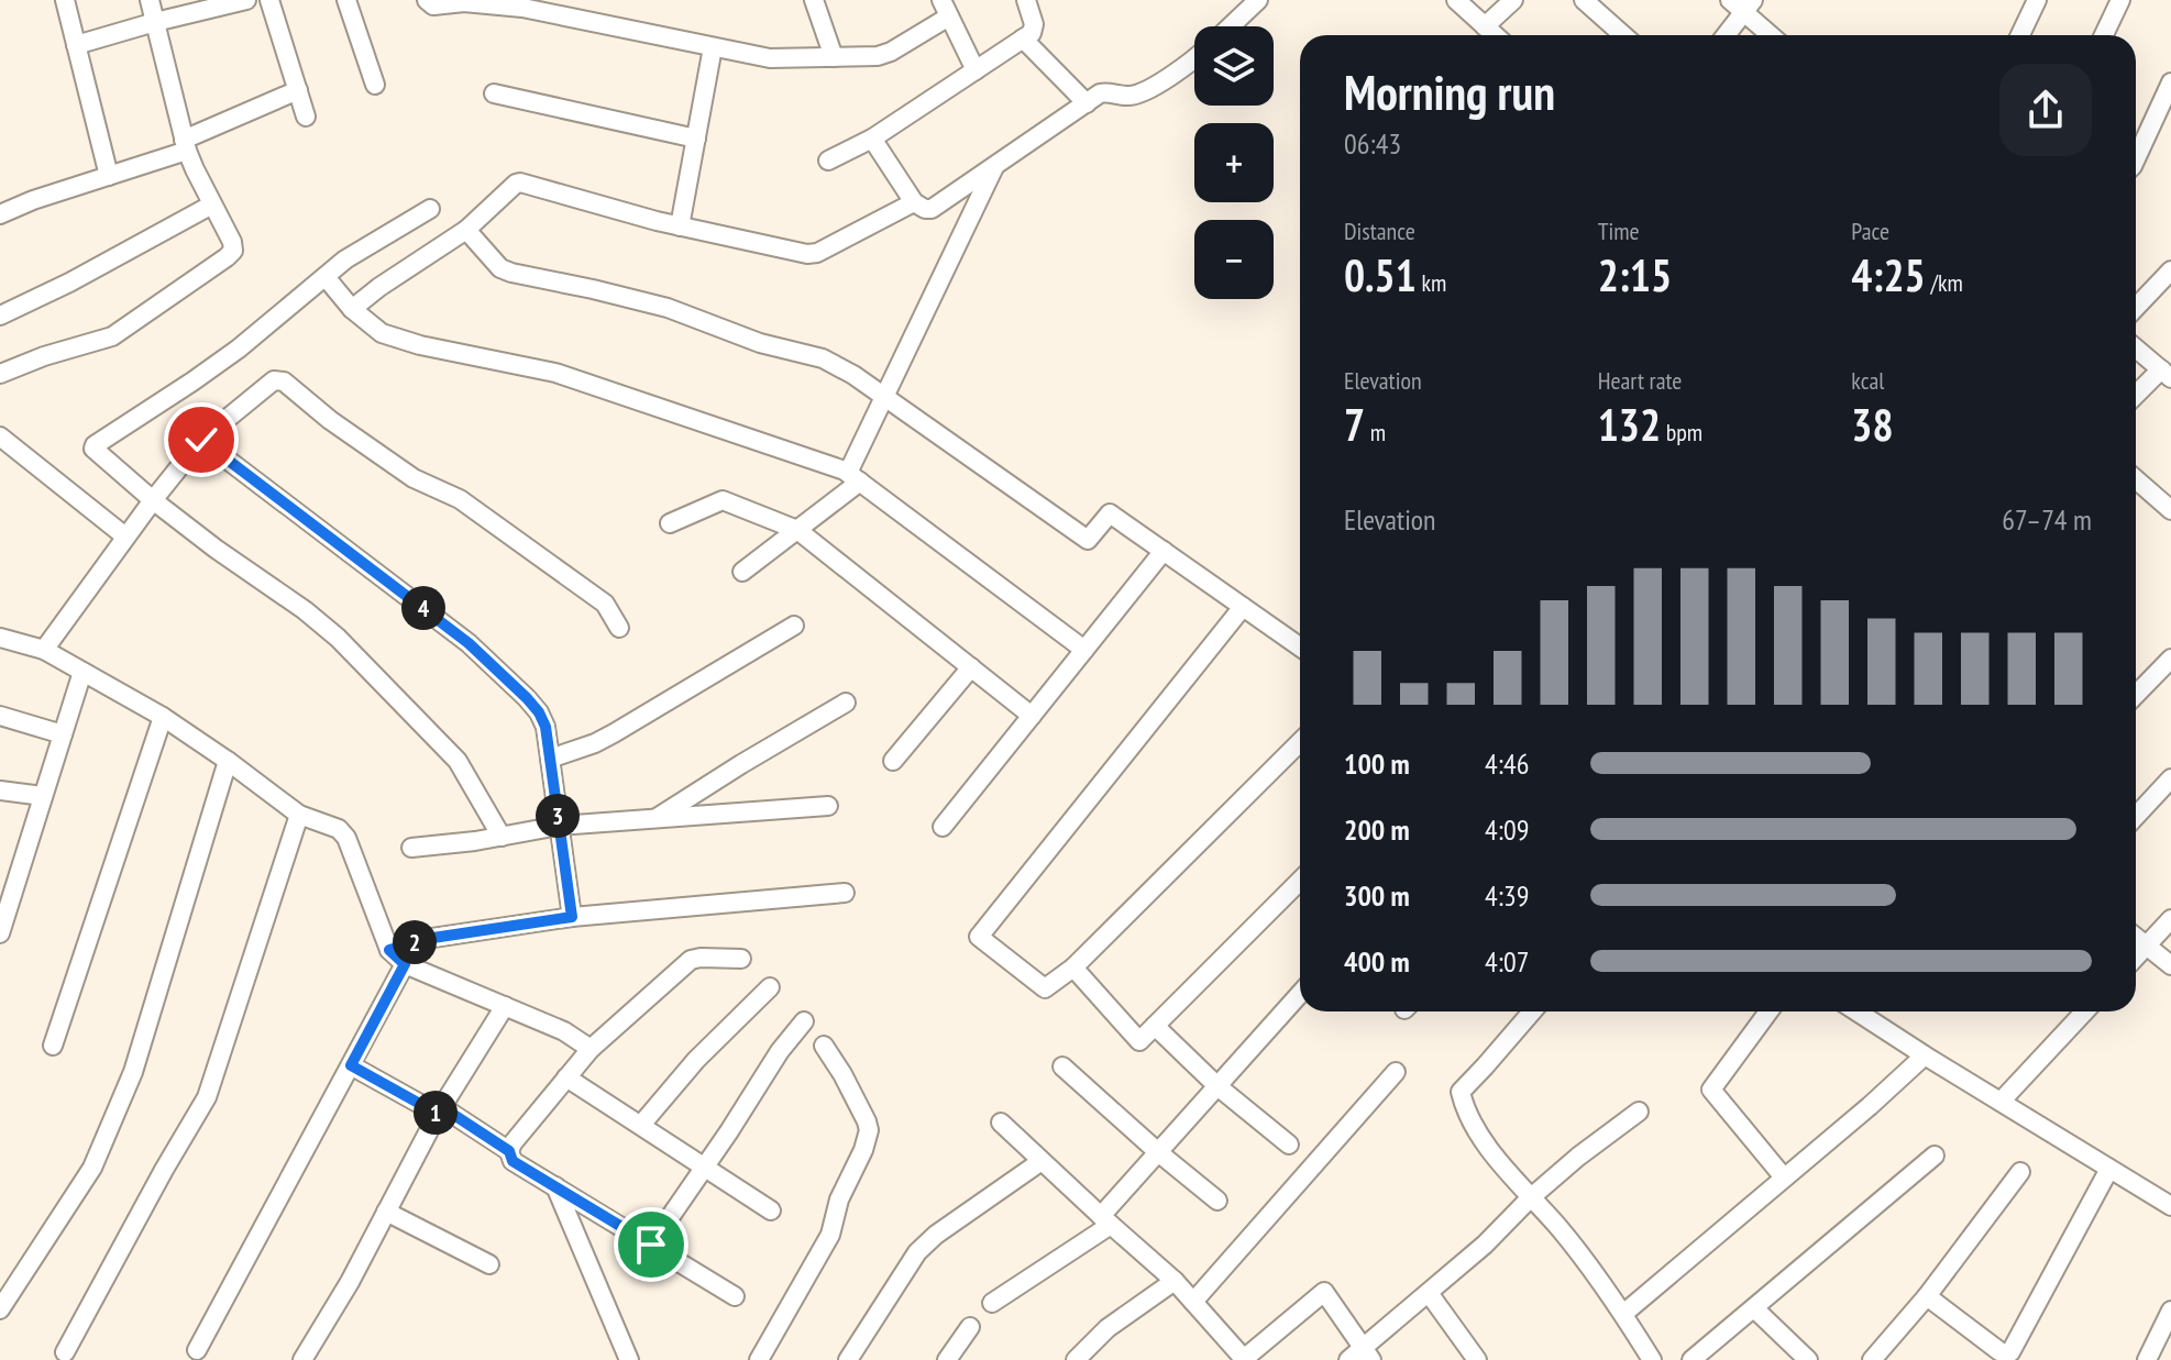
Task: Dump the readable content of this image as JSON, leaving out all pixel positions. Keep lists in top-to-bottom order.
{
  "page": {
    "map_buttons": ["+", "−"],
    "heading": ["Morning run", "06:43"],
    "stats": [
      ["Distance", "0.51 km"],
      ["Time", "2:15"],
      ["Pace", "4:25 /km"],
      ["Elevation", "7 m"],
      ["Heart rate", "132 bpm"],
      ["kcal", "38"]
    ],
    "chart": ["Elevation", "67–74 m"],
    "pins": [
      "4",
      "3",
      "2",
      "1"
    ],
    "list": [
      {
        "name": "100 m",
        "note": "4:46"
      },
      {
        "name": "200 m",
        "note": "4:09"
      },
      {
        "name": "300 m",
        "note": "4:39"
      },
      {
        "name": "400 m",
        "note": "4:07"
      }
    ]
  }
}
